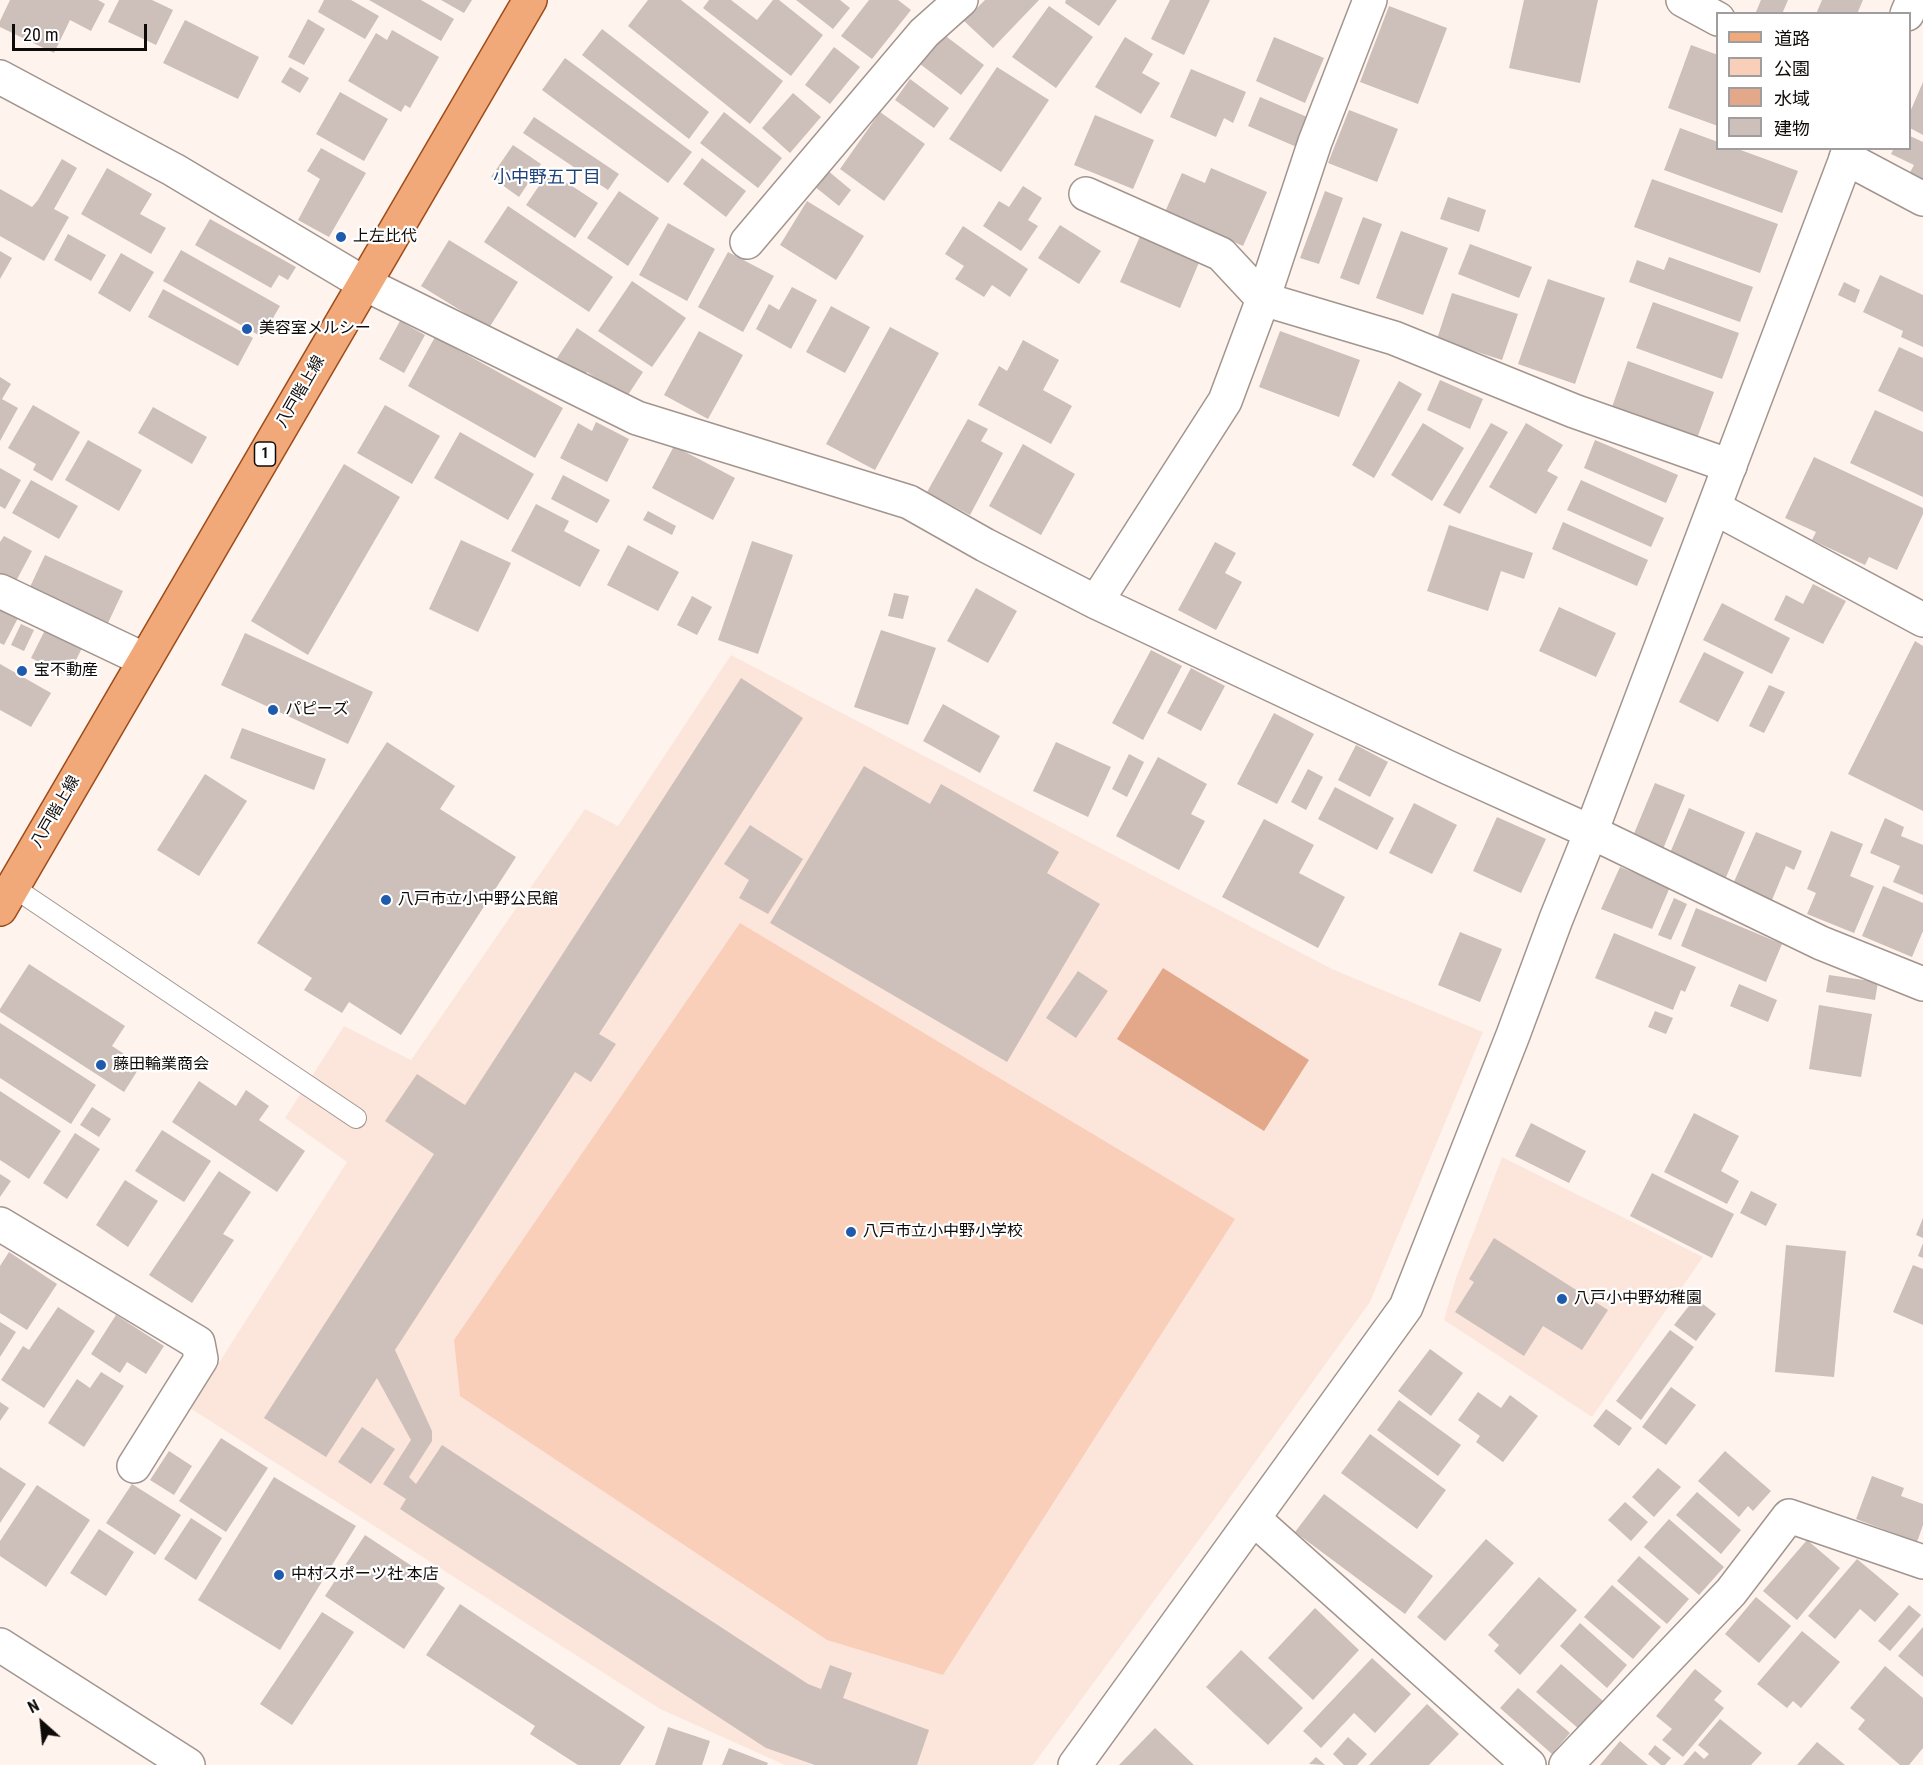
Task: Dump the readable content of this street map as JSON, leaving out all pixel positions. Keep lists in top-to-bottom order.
{
  "streets": {
    "main road": ["八戸階上線", "1"]
  },
  "districts": ["小中野五丁目"],
  "places": [
    "上左比代",
    "美容室メルシー",
    "宝不動産",
    "パピーズ",
    "八戸市立小中野公民館",
    "藤田輪業商会",
    "八戸市立小中野小学校",
    "八戸小中野幼稚園",
    "中村スポーツ社 本店"
  ],
  "legend": [
    "道路",
    "公園",
    "水域",
    "建物"
  ],
  "scale_bar": "20 m",
  "north": "top left"
}
